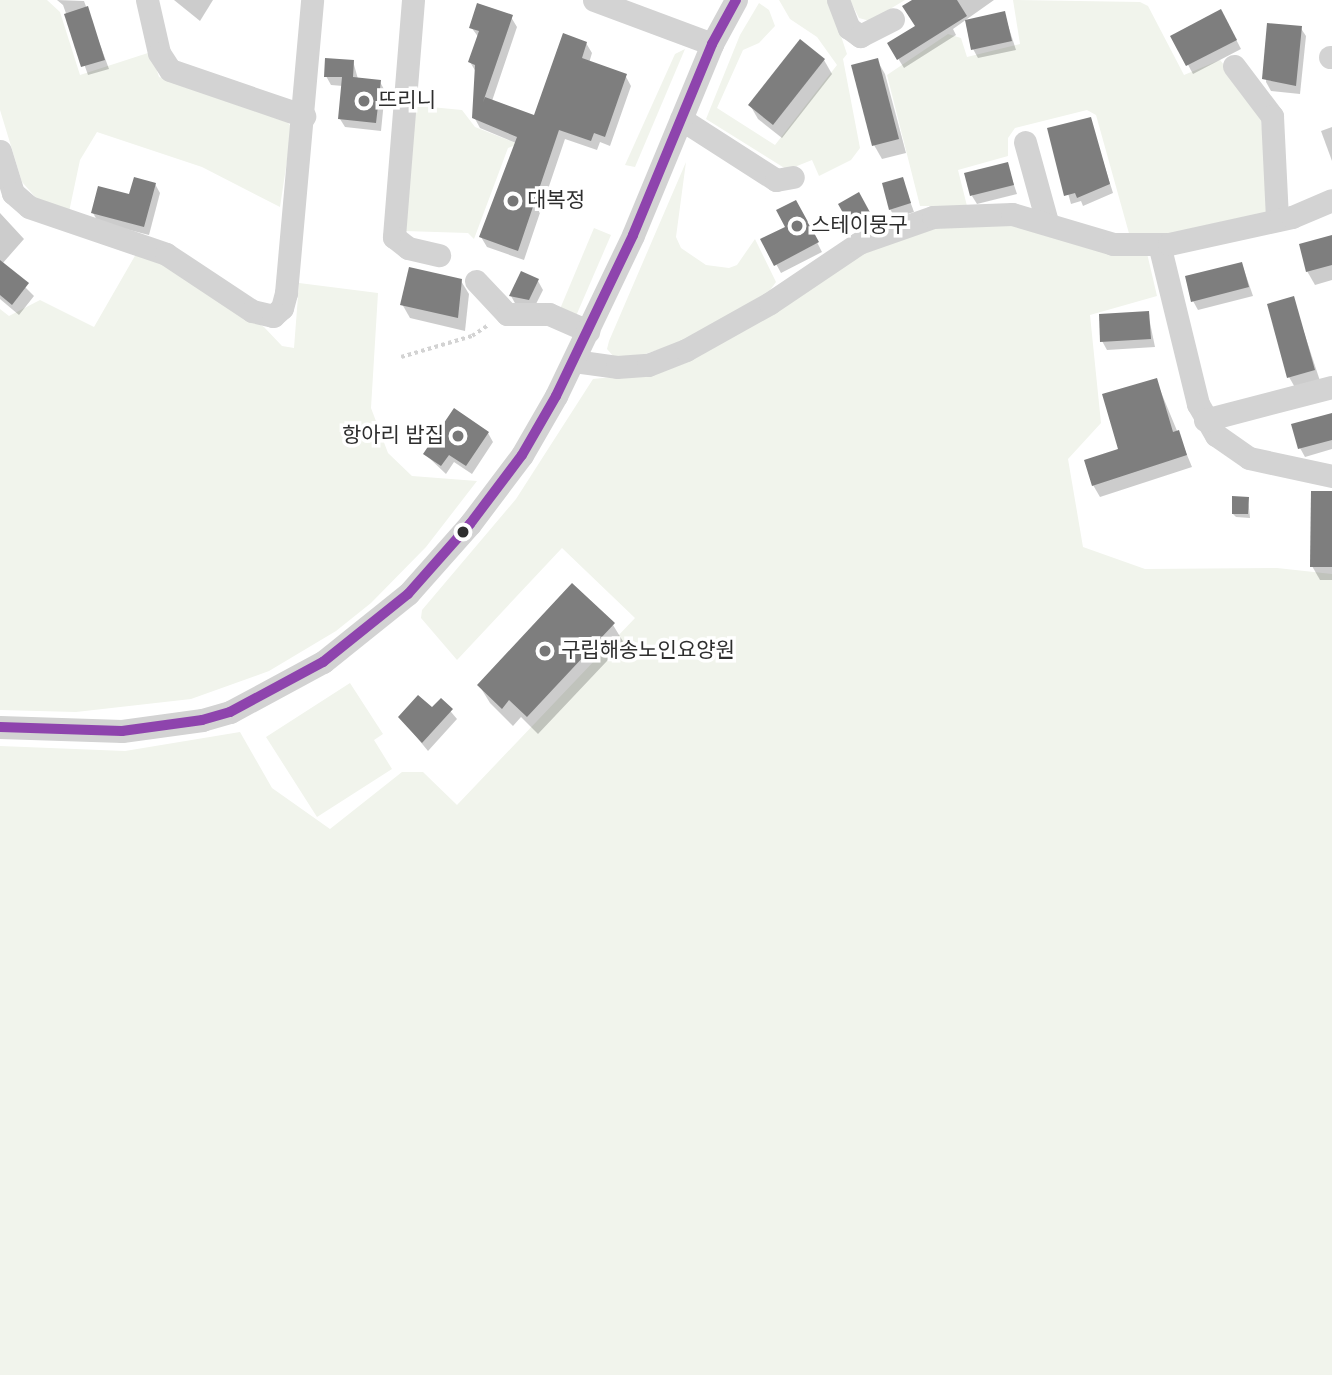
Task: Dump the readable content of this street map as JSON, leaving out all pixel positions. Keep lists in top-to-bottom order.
{
  "places": [
    "뜨리니",
    "대복정",
    "스테이뭉구",
    "항아리 밥집",
    "구립해송노인요양원"
  ]
}
